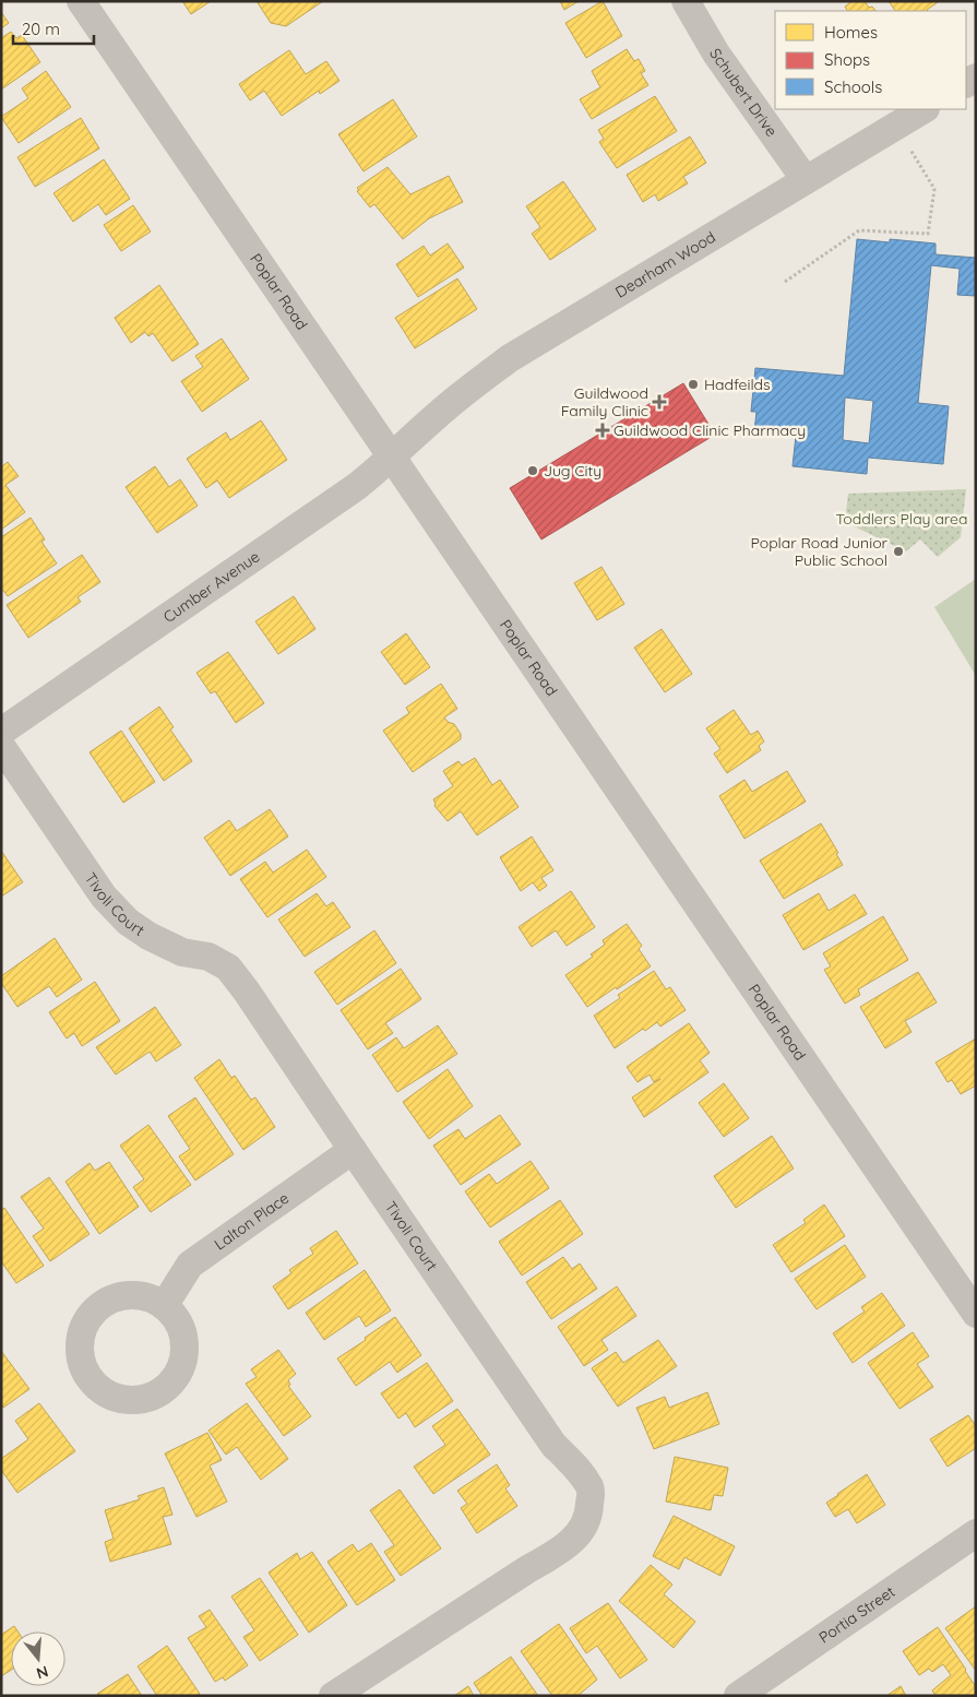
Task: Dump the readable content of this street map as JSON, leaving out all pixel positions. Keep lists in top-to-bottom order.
{
  "streets": {
    "street": [
      "Schubert Drive",
      "Dearham Wood",
      "Poplar Road",
      "Cumber Avenue",
      "Tivoli Court",
      "Lalton Place",
      "Portia Street"
    ]
  },
  "crossings": [
    ["Schubert Drive", "Dearham Wood"],
    ["Dearham Wood", "Cumber Avenue"],
    ["Poplar Road", "Cumber Avenue"],
    ["Tivoli Court", "Lalton Place"]
  ],
  "parks": ["Toddlers Play area"],
  "places": {
    "other": ["Hadfeilds", "Jug City", "Poplar Road Junior Public School"],
    "health": ["Guildwood Family Clinic", "Guildwood Clinic Pharmacy"]
  },
  "legend": ["Homes", "Shops", "Schools"],
  "scale_bar": "20 m",
  "north": "bottom"
}
